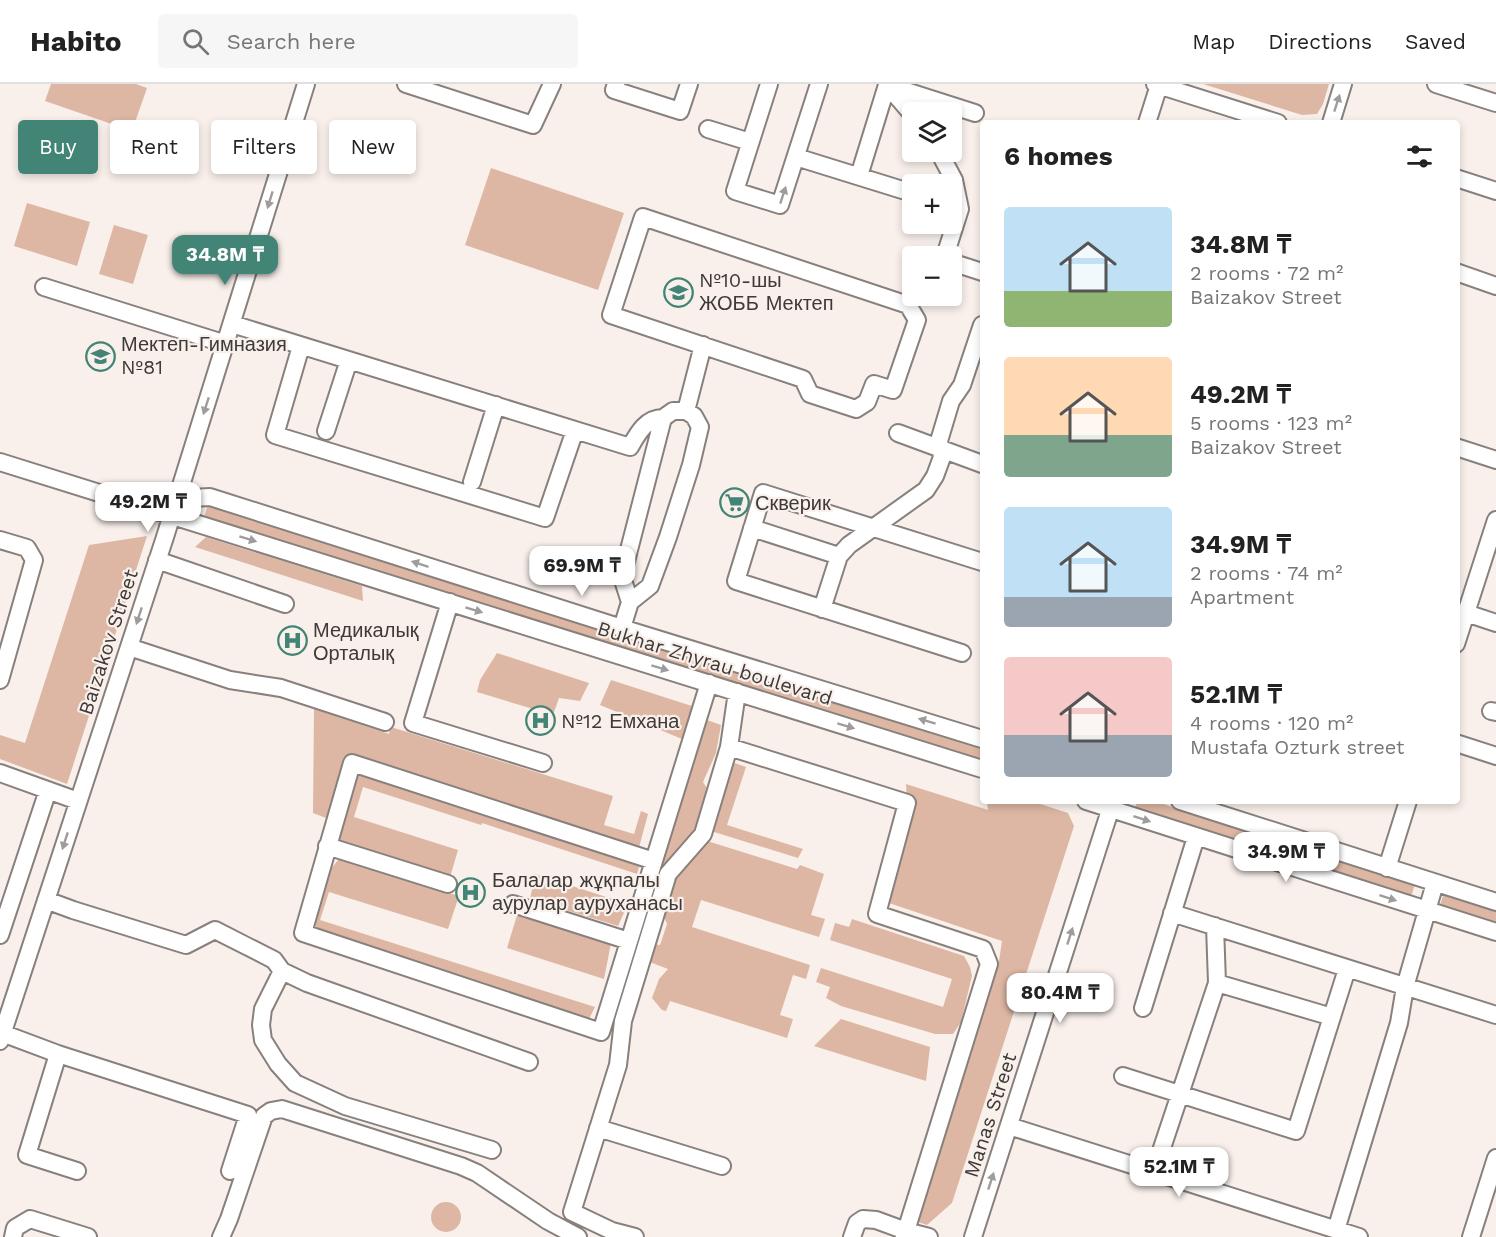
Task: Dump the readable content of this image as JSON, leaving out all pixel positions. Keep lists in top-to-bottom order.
{
  "streets": {
    "street": ["Baizakov Street", "Bukhar Zhyrau boulevard", "Manas Street"]
  },
  "crossings": [
    ["Baizakov Street", "Bukhar Zhyrau boulevard"]
  ],
  "one_way": ["Baizakov Street"],
  "places": {
    "school or university": ["№10-шы ЖОББ Мектеп", "Мектеп-Гимназия №81"],
    "supermarket": ["Скверик"],
    "hospital": ["Медикалық Орталық", "№12 Емхана", "Балалар жұқпалы аурулар ауруханасы"]
  },
  "page": {
    "header": "Habito",
    "search": "Search here",
    "nav": ["Map", "Directions", "Saved"],
    "map_buttons": ["+", "−"],
    "chip": [
      "Buy",
      "Rent",
      "Filters",
      "New"
    ],
    "heading": "6 homes",
    "list": [
      {
        "name": "34.8M ₸",
        "note": "2 rooms · 72 m² · Baizakov Street"
      },
      {
        "name": "49.2M ₸",
        "note": "5 rooms · 123 m² · Baizakov Street"
      },
      {
        "name": "34.9M ₸",
        "note": "2 rooms · 74 m² · Apartment"
      },
      {
        "name": "52.1M ₸",
        "note": "4 rooms · 120 m² · Mustafa Ozturk street"
      }
    ],
    "price": [
      "34.8M ₸",
      "49.2M ₸",
      "69.9M ₸",
      "34.9M ₸",
      "80.4M ₸",
      "52.1M ₸"
    ]
  }
}
